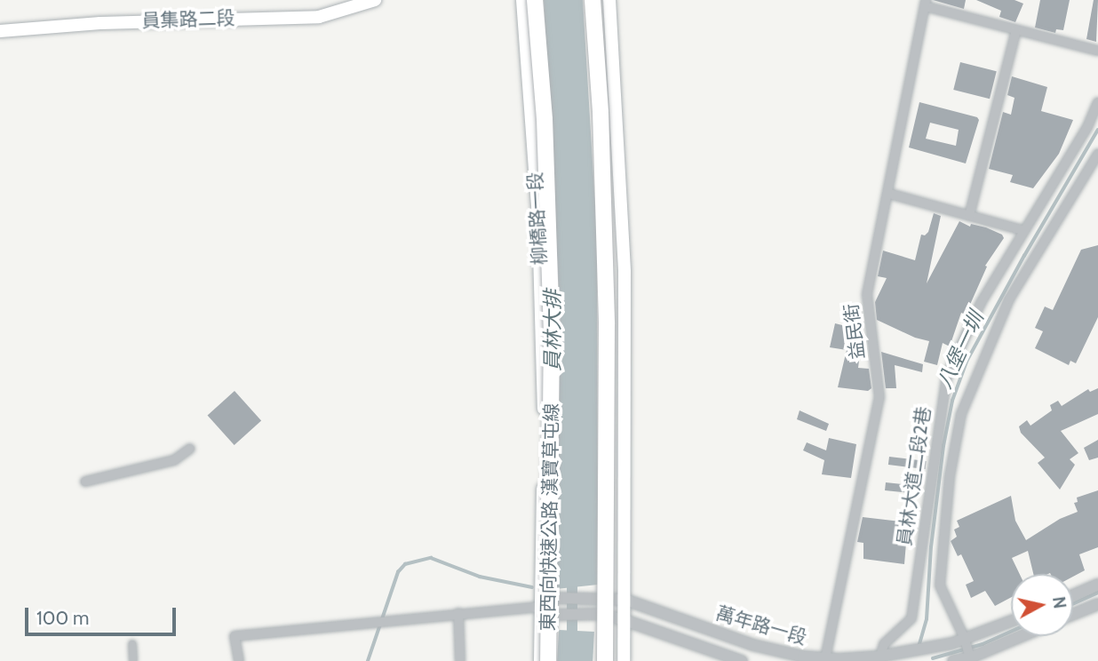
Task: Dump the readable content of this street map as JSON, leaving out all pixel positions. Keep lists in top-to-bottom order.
{
  "streets": {
    "highway": ["東西向快速公路 漢寶草屯線"],
    "main road": ["員集路二段", "柳橋路一段"],
    "street": ["益民街", "員林大道二段2巷", "萬年路一段"]
  },
  "crossings": [
    ["柳橋路一段", "萬年路一段"],
    ["益民街", "萬年路一段"],
    ["員林大道二段2巷", "萬年路一段"]
  ],
  "water": ["員林大排", "八堡一圳"],
  "scale_bar": "100 m",
  "north": "right"
}
